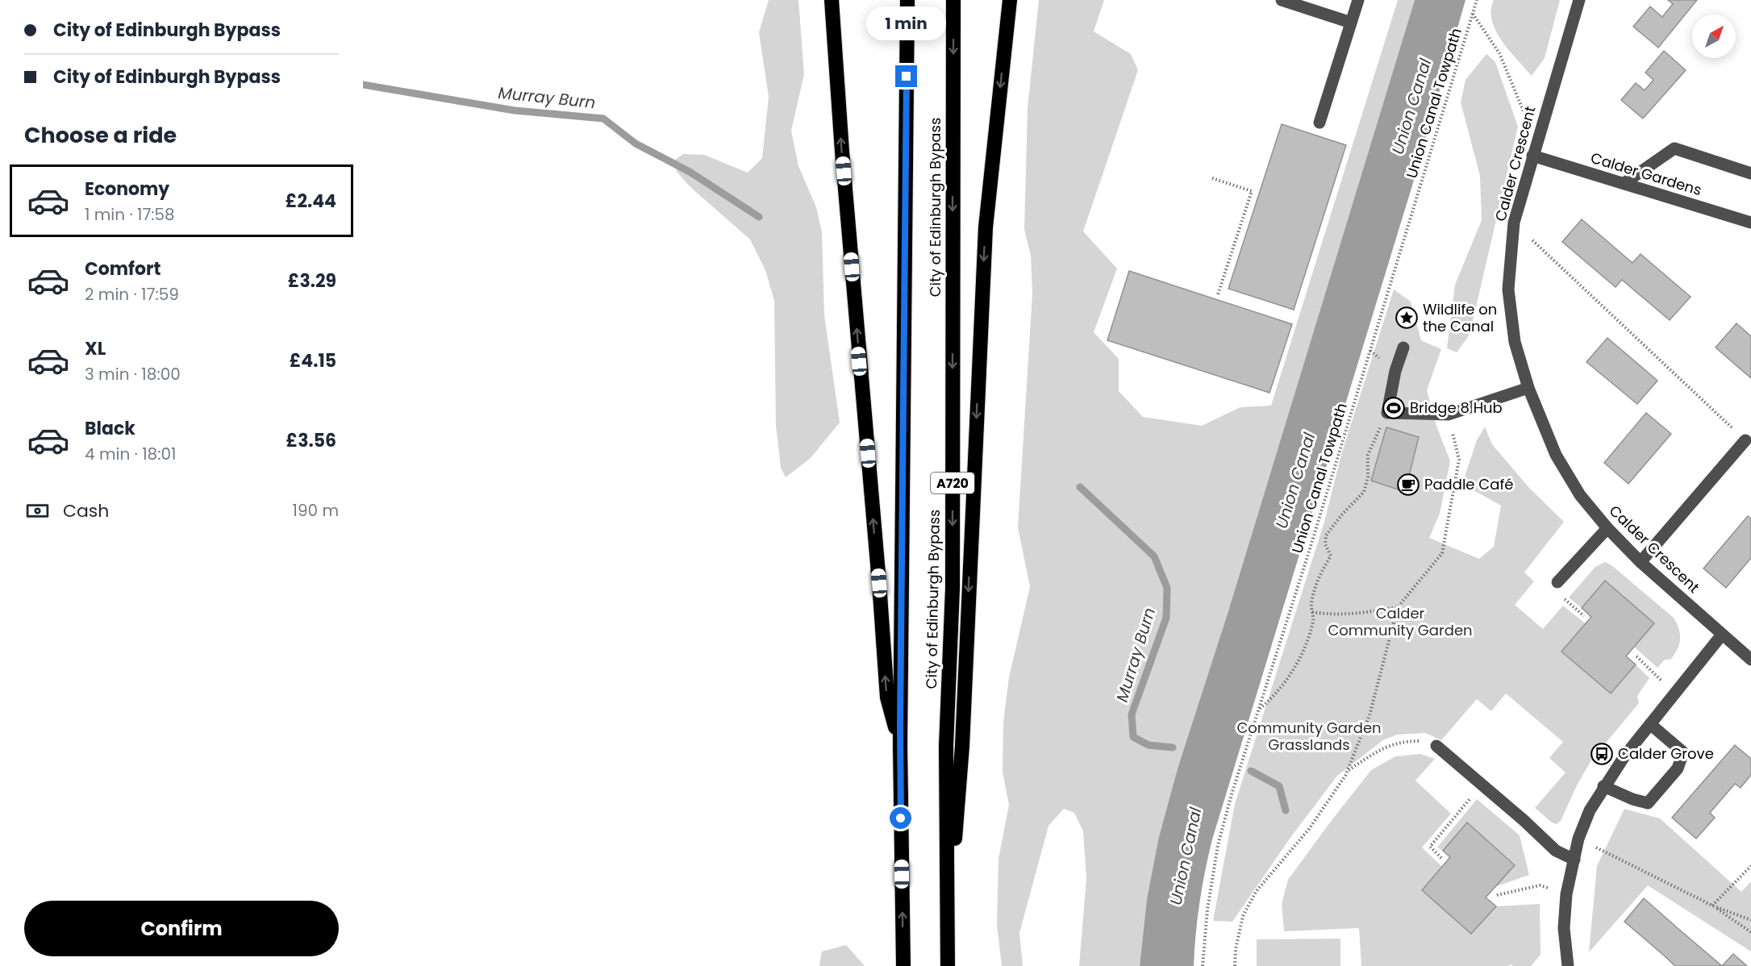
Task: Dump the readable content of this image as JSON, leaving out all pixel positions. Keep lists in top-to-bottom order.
{
  "streets": {
    "highway": ["City of Edinburgh Bypass", "A720"],
    "street": ["Calder Crescent", "Calder Gardens"],
    "path": ["Union Canal Towpath"]
  },
  "crossings": [
    ["Calder Crescent", "Calder Gardens"],
    ["City of Edinburgh Bypass", "A720"]
  ],
  "water": ["Murray Burn", "Union Canal"],
  "parks": ["Calder Community Garden", "Community Garden Grasslands"],
  "places": {
    "place": ["Wildlife on the Canal"],
    "sports": ["Bridge 8 Hub"],
    "cafe": ["Paddle Café"],
    "bus stop": ["Calder Grove"]
  },
  "north": "top right",
  "page": {
    "banner": ["City of Edinburgh Bypass", "City of Edinburgh Bypass"],
    "bubble": "1 min",
    "heading": "Choose a ride",
    "list": [
      {
        "name": "Economy",
        "note": "1 min · 17:58",
        "value": "£2.44"
      },
      {
        "name": "Comfort",
        "note": "2 min · 17:59",
        "value": "£3.29"
      },
      {
        "name": "XL",
        "note": "3 min · 18:00",
        "value": "£4.15"
      },
      {
        "name": "Black",
        "note": "4 min · 18:01",
        "value": "£3.56"
      }
    ],
    "pay": ["Cash", "190 m"],
    "buttons": "Confirm"
  }
}
